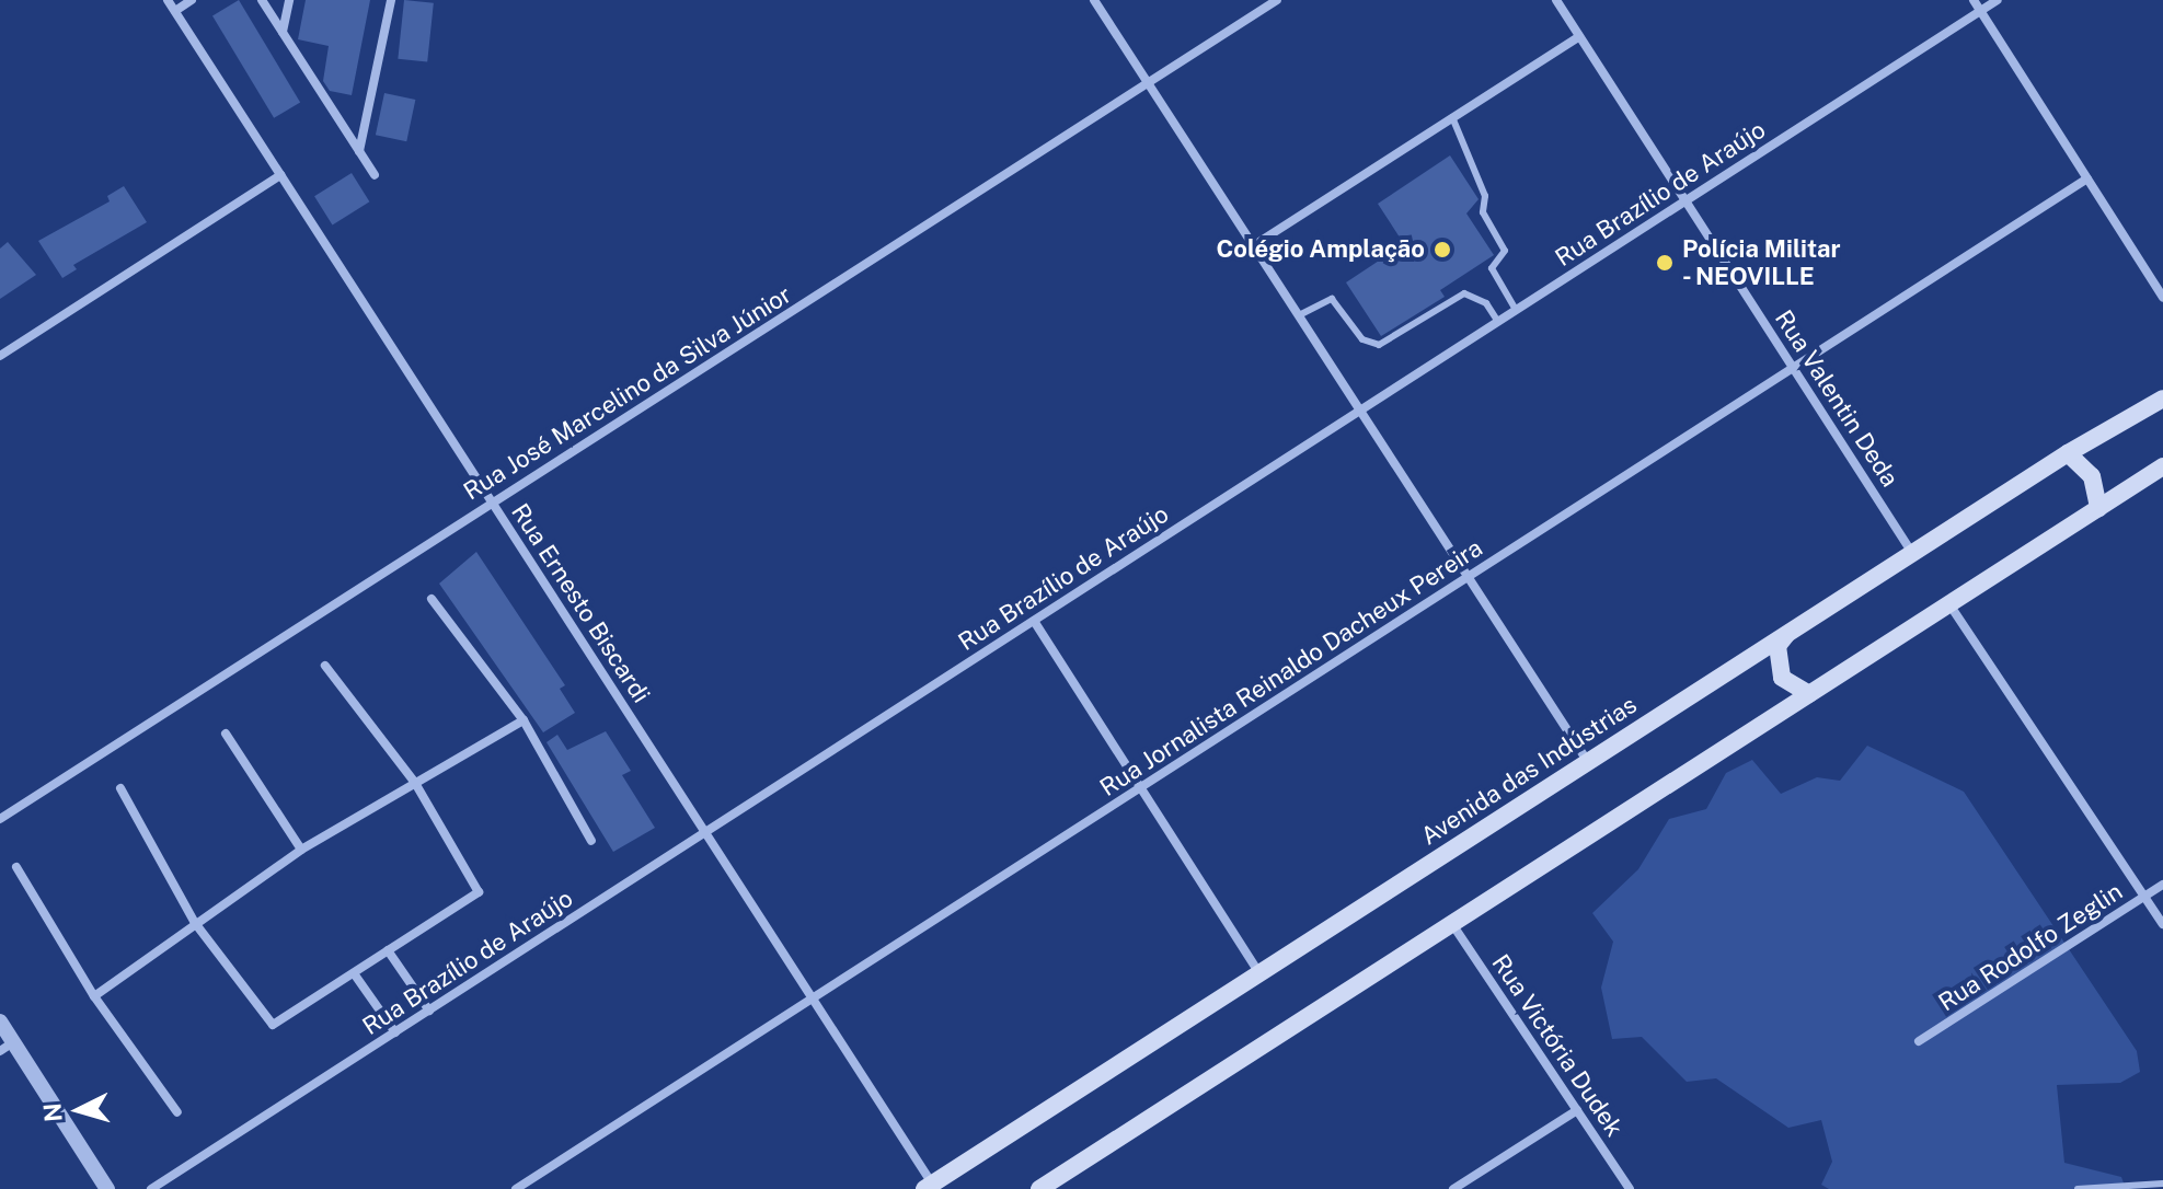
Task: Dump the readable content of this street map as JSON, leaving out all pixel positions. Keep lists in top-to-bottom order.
{
  "streets": {
    "main road": ["Avenida das Indústrias"],
    "street": [
      "Rua Brazílio de Araújo",
      "Rua José Marcelino da Silva Júnior",
      "Rua Valentin Deda",
      "Rua Ernesto Biscardi",
      "Rua Jornalista Reinaldo Dacheux Pereira",
      "Rua Rodolfo Zeglin",
      "Rua Victória Dudek"
    ]
  },
  "crossings": [
    ["Rua Brazílio de Araújo", "Rua Valentin Deda"],
    ["Rua Brazílio de Araújo", "Rua Ernesto Biscardi"],
    ["Rua José Marcelino da Silva Júnior", "Rua Ernesto Biscardi"],
    ["Rua Valentin Deda", "Rua Jornalista Reinaldo Dacheux Pereira"],
    ["Rua Valentin Deda", "Avenida das Indústrias"],
    ["Rua Ernesto Biscardi", "Rua Jornalista Reinaldo Dacheux Pereira"],
    ["Rua Ernesto Biscardi", "Avenida das Indústrias"]
  ],
  "places": ["Colégio Amplação", "Polícia Militar - NEOVILLE"],
  "north": "left"
}
